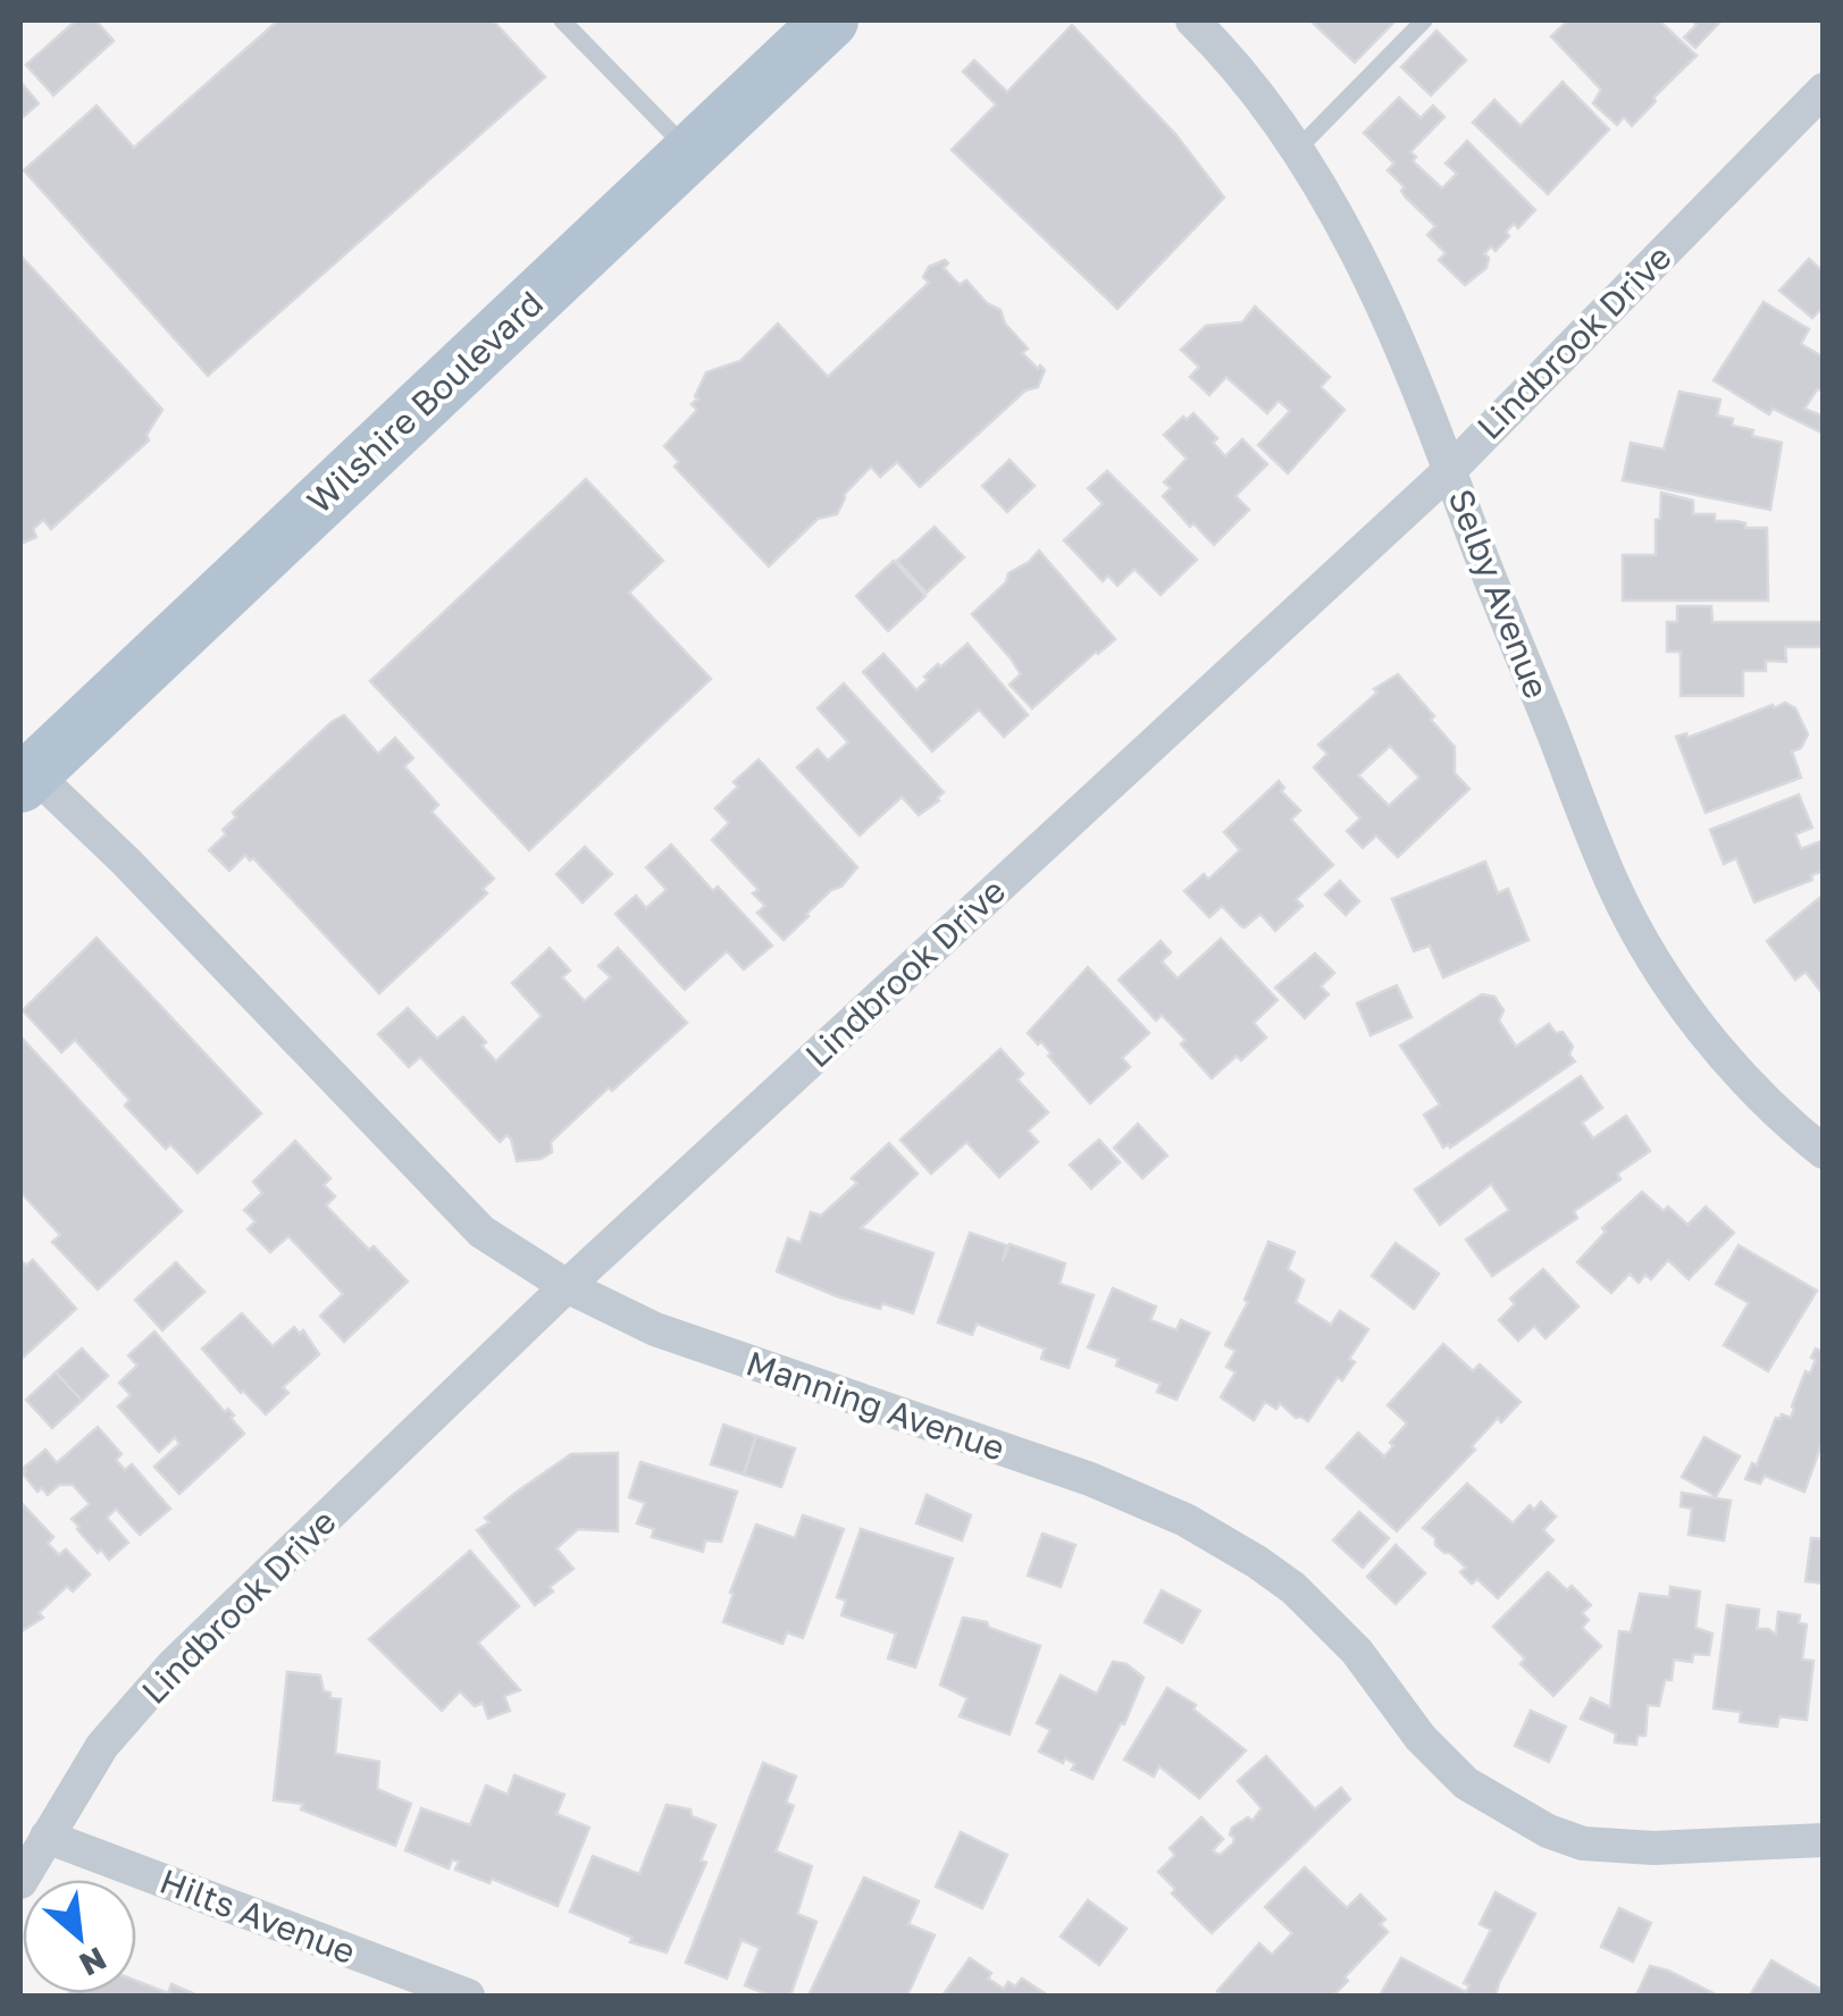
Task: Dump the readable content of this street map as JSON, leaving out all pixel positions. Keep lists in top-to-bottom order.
{
  "streets": {
    "main road": ["Wilshire Boulevard"],
    "street": [
      "Lindbrook Drive",
      "Selby Avenue",
      "Manning Avenue",
      "Hilts Avenue"
    ]
  },
  "crossings": [
    ["Lindbrook Drive", "Selby Avenue"],
    ["Lindbrook Drive", "Manning Avenue"],
    ["Lindbrook Drive", "Hilts Avenue"],
    ["Wilshire Boulevard", "Manning Avenue"]
  ],
  "north": "bottom right"
}
